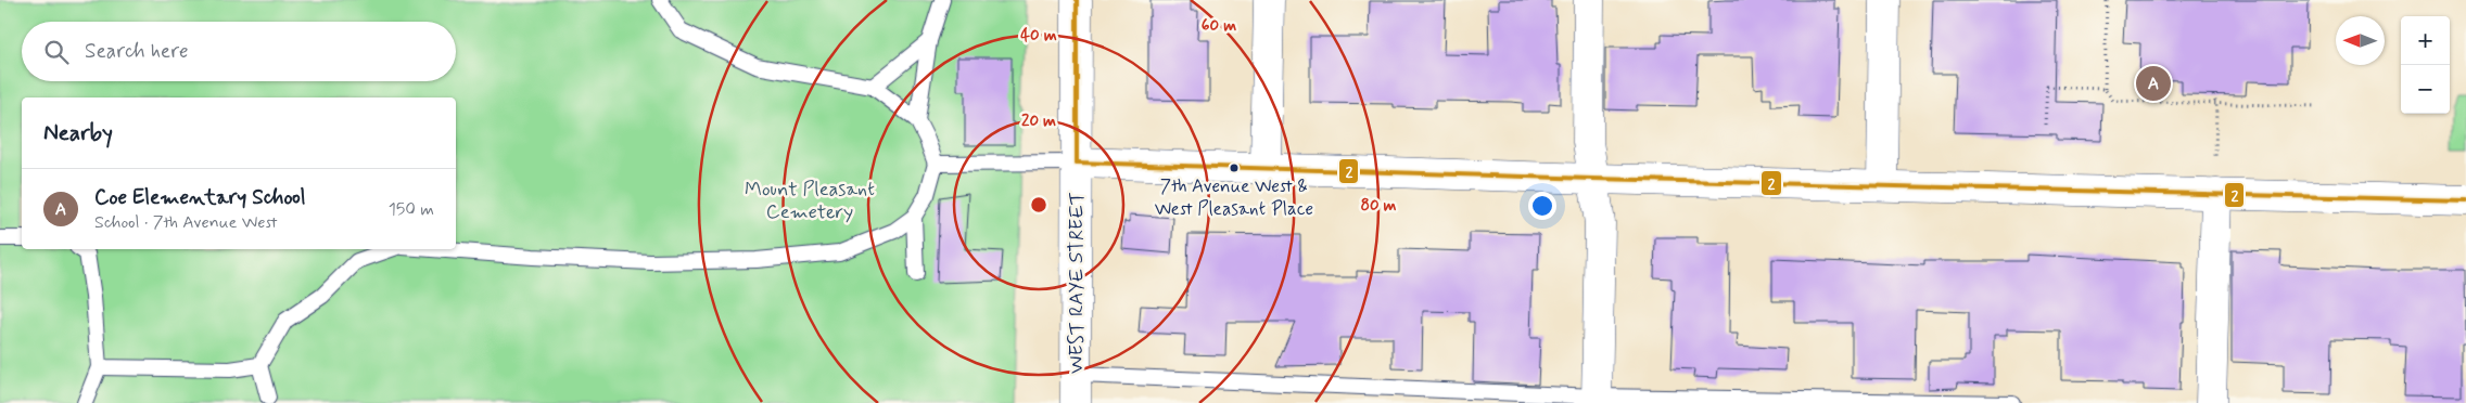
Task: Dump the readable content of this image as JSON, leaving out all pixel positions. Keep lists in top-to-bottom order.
{
  "streets": {
    "street": ["WEST RAYE STREET"]
  },
  "parks": ["Mount Pleasant Cemetery"],
  "places": ["7th Avenue West & West Pleasant Place"],
  "lines": ["transit line 2"],
  "north": "left",
  "page": {
    "map_buttons": ["+", "−"],
    "search": "Search here",
    "pins": "A",
    "heading": "Nearby",
    "list": [
      {
        "mark": "A",
        "name": "Coe Elementary School",
        "note": "School · 7th Avenue West",
        "value": "150 m"
      }
    ]
  },
  "rings": [
    "60 m",
    "40 m",
    "20 m",
    "80 m"
  ]
}
